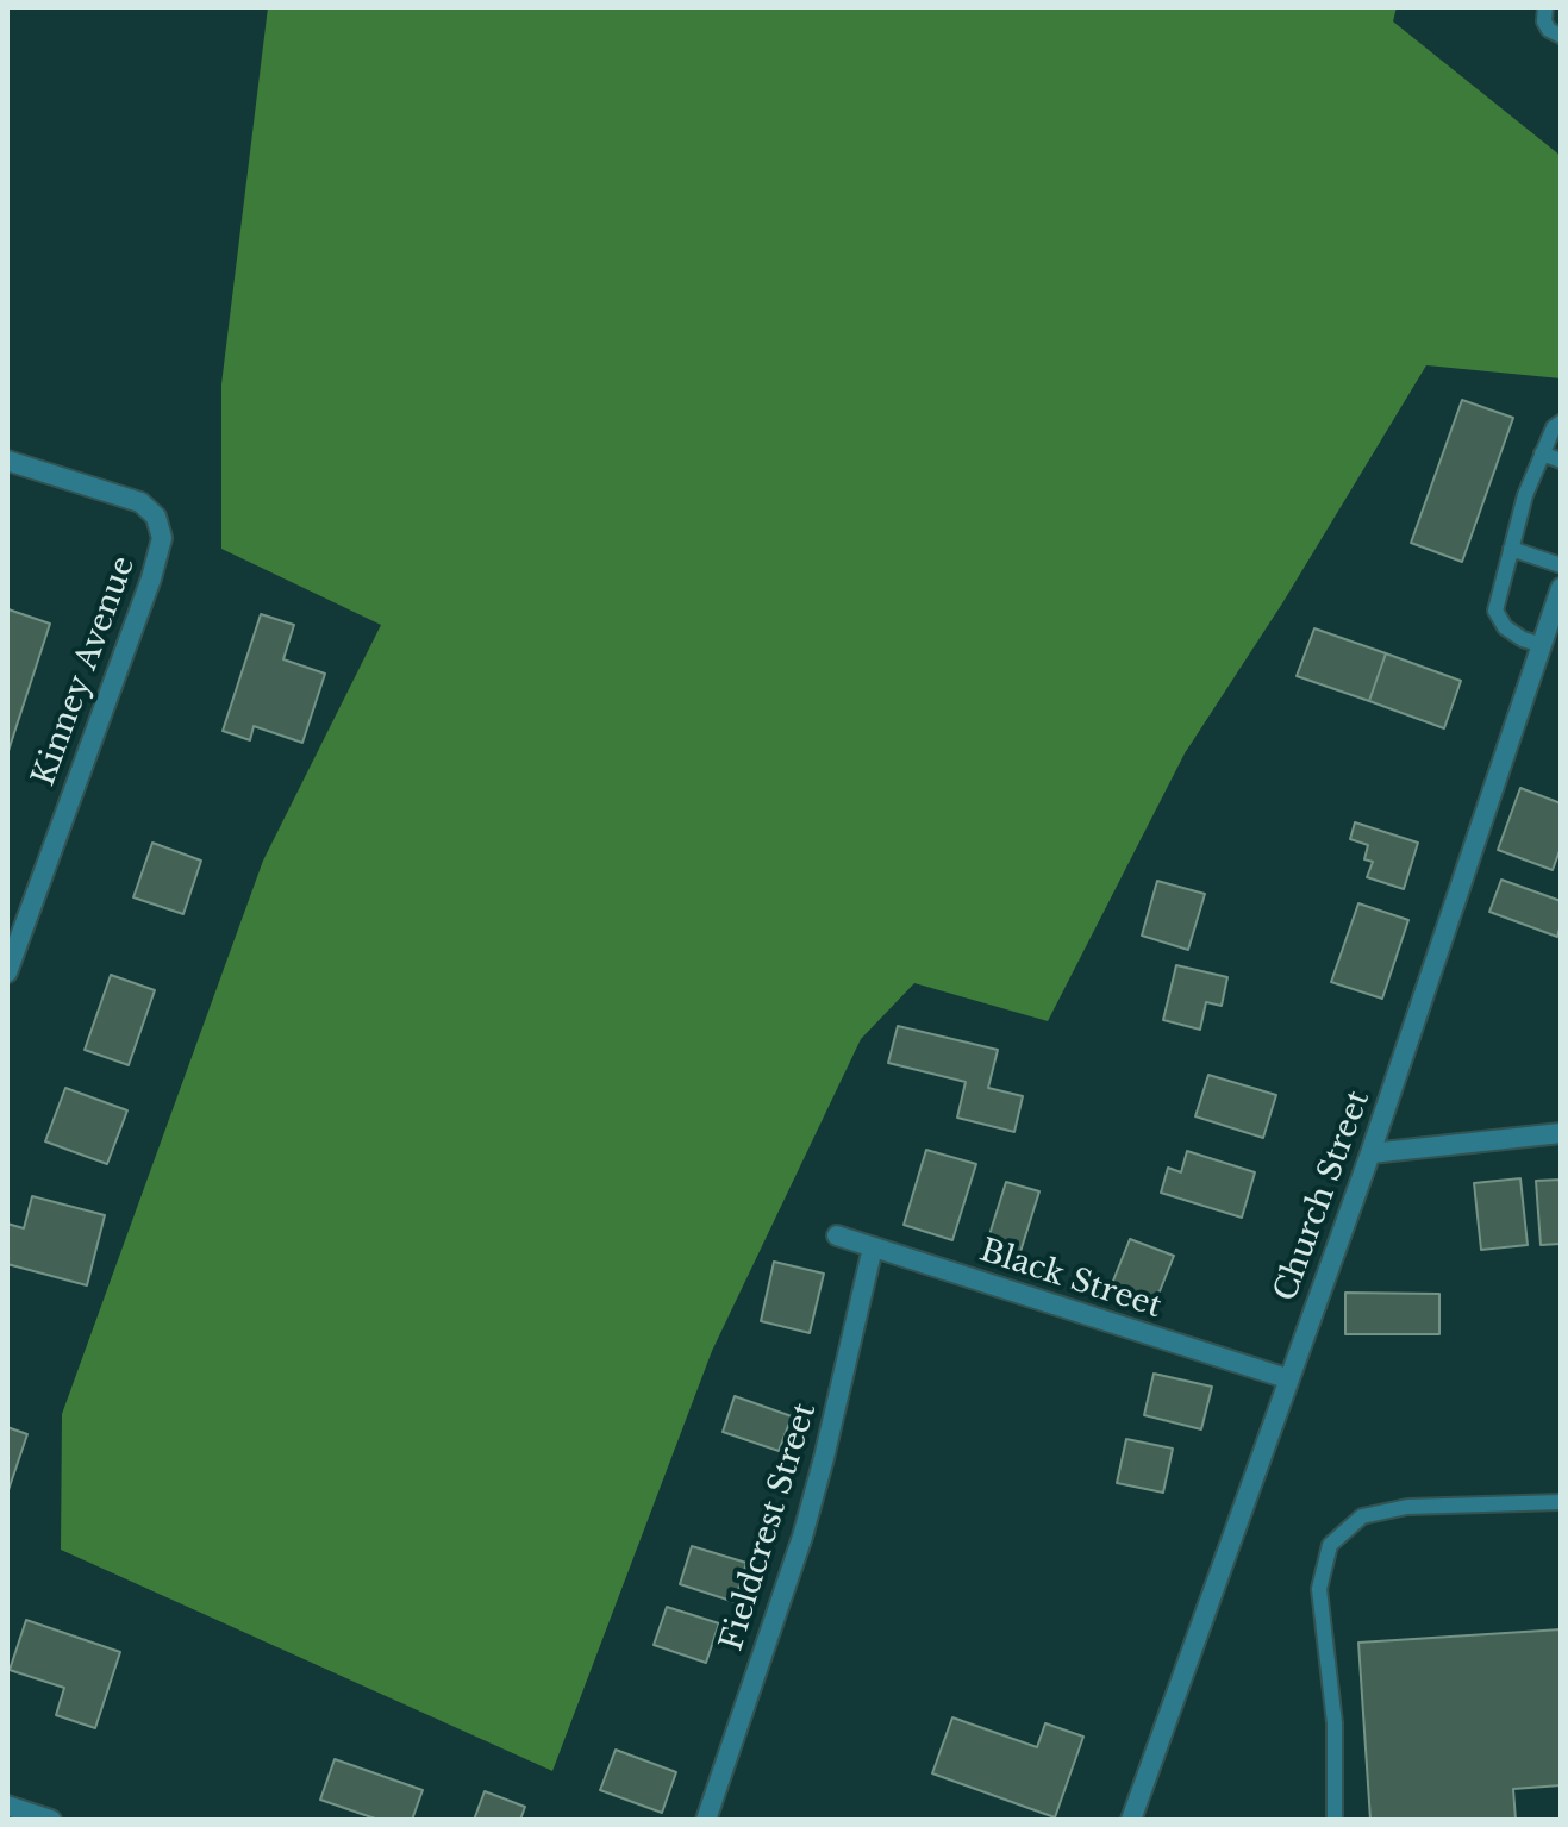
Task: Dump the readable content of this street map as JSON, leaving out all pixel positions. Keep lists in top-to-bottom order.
{
  "streets": {
    "street": [
      "Kinney Avenue",
      "Church Street",
      "Black Street",
      "Fieldcrest Street"
    ]
  },
  "crossings": [
    ["Church Street", "Black Street"],
    ["Black Street", "Fieldcrest Street"]
  ]
}
